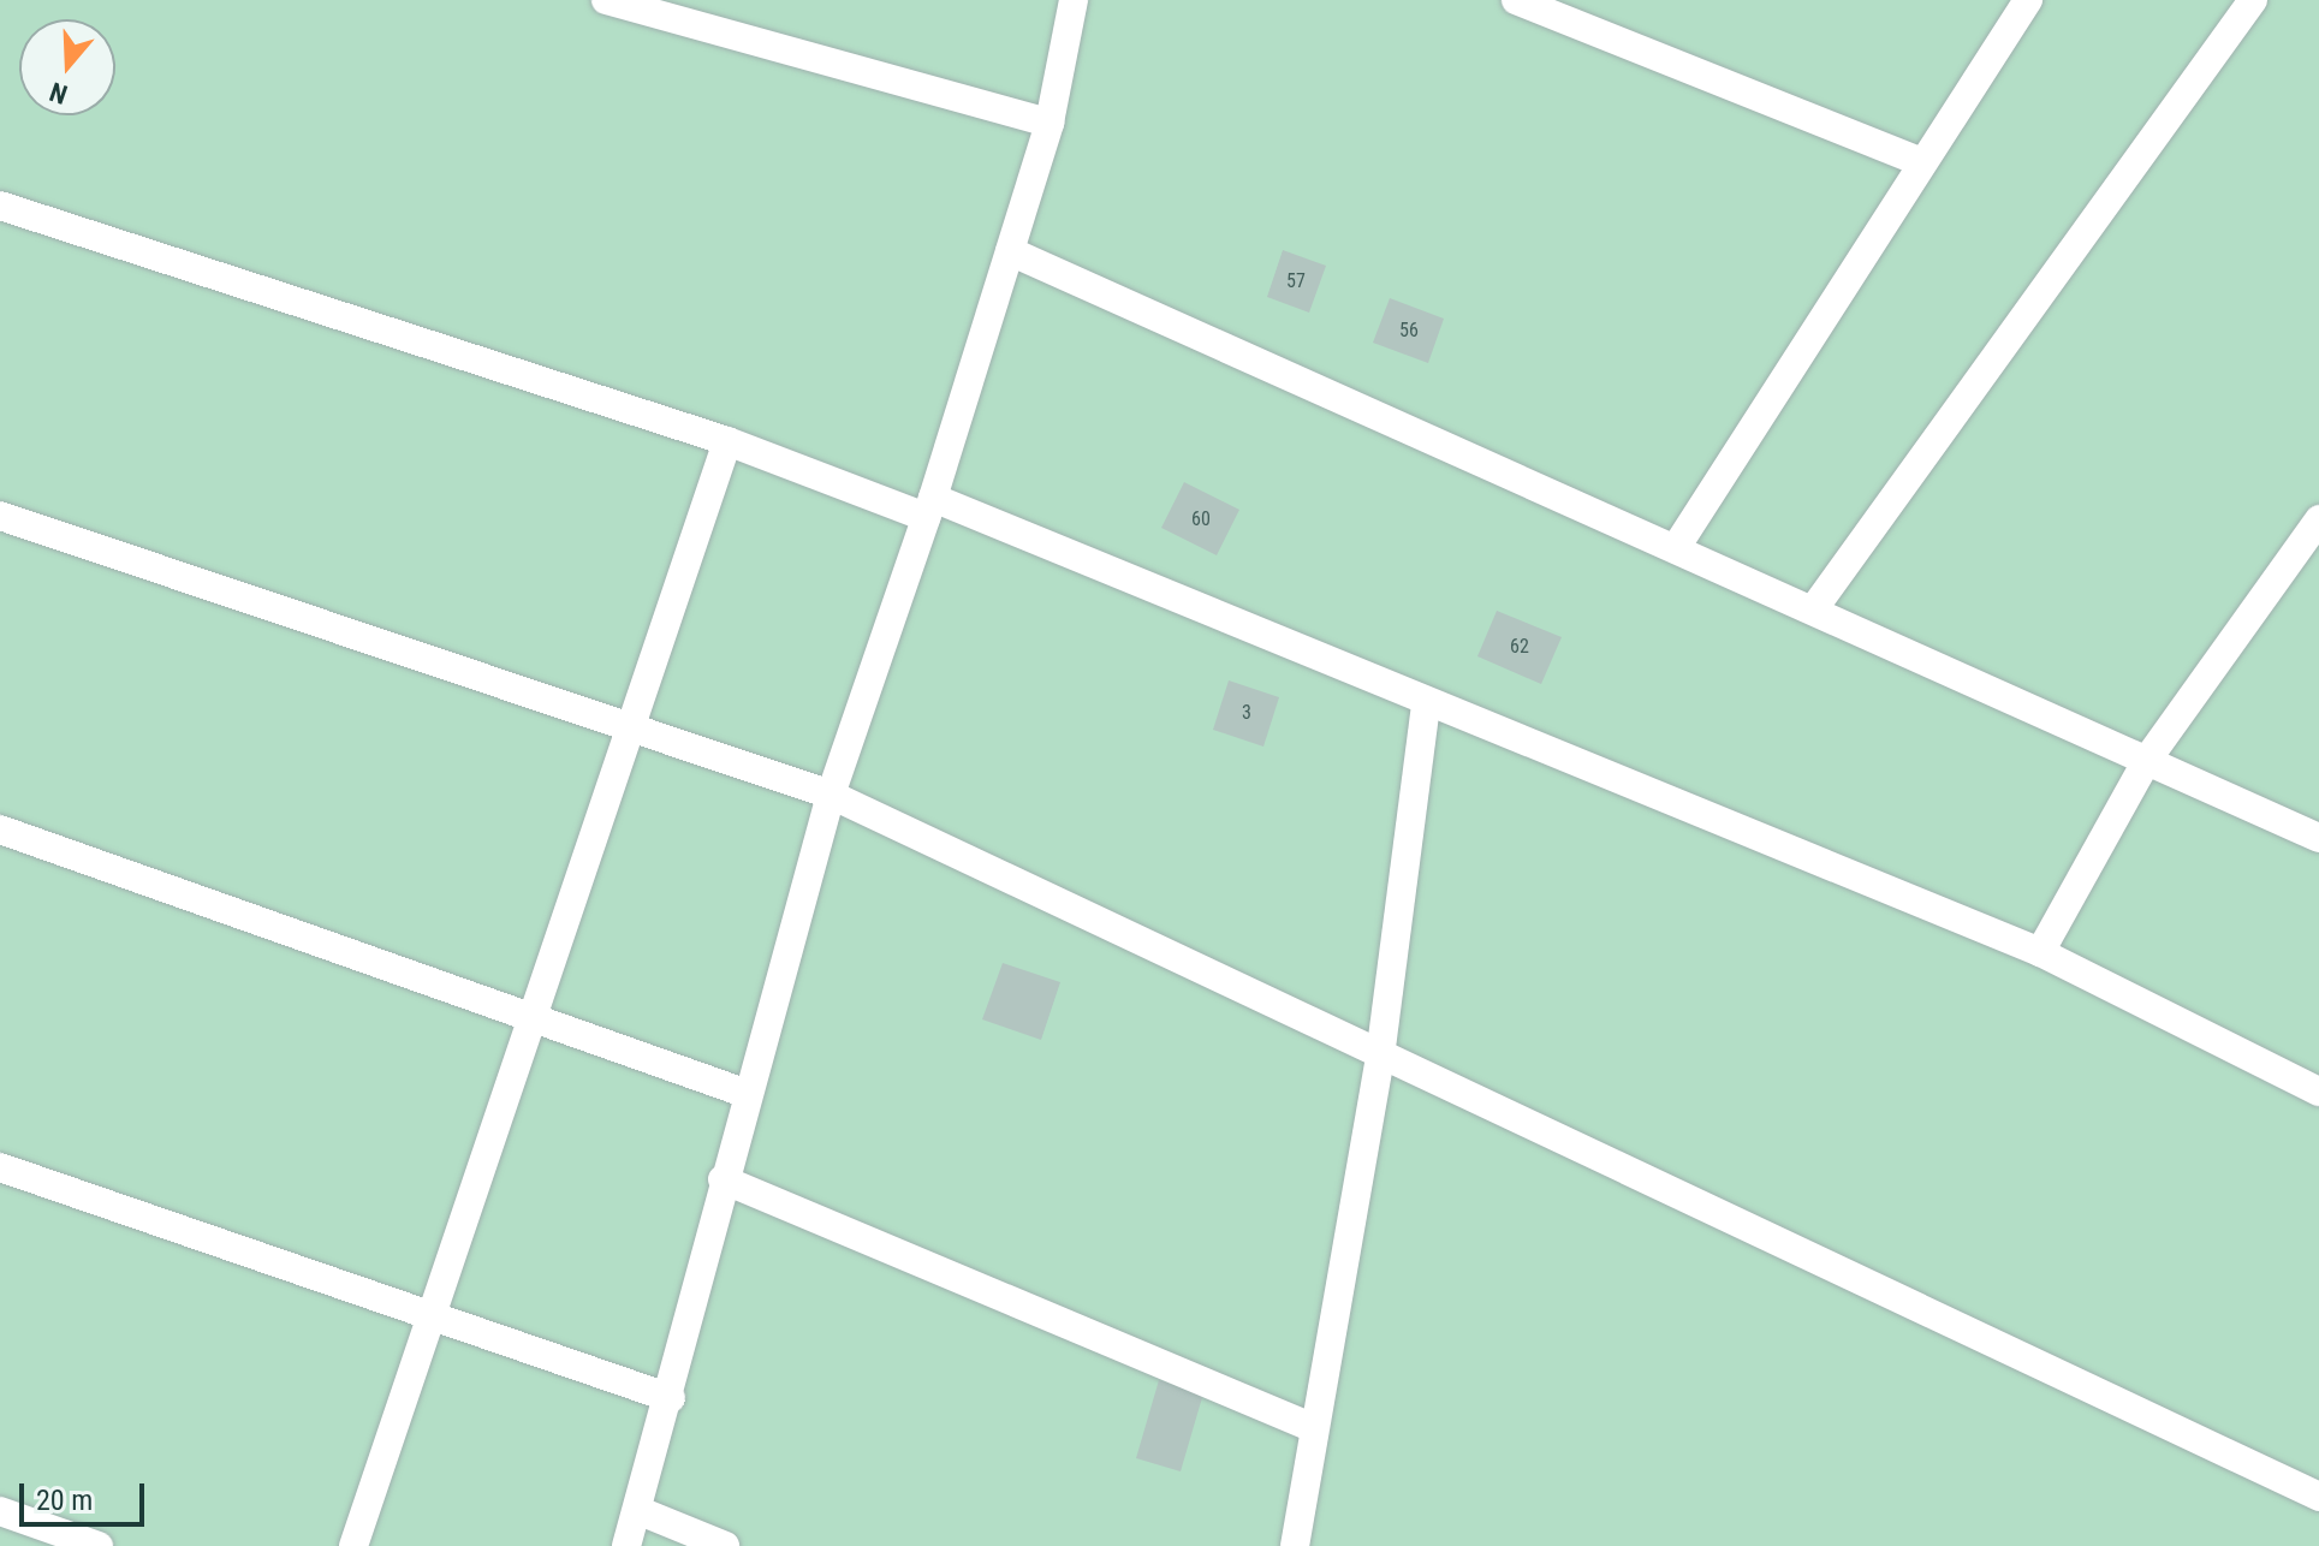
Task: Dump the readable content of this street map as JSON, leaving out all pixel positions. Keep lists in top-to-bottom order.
{
  "house_numbers": [
    "57",
    "56",
    "60",
    "62",
    "3"
  ],
  "scale_bar": "20 m",
  "north": "bottom"
}
